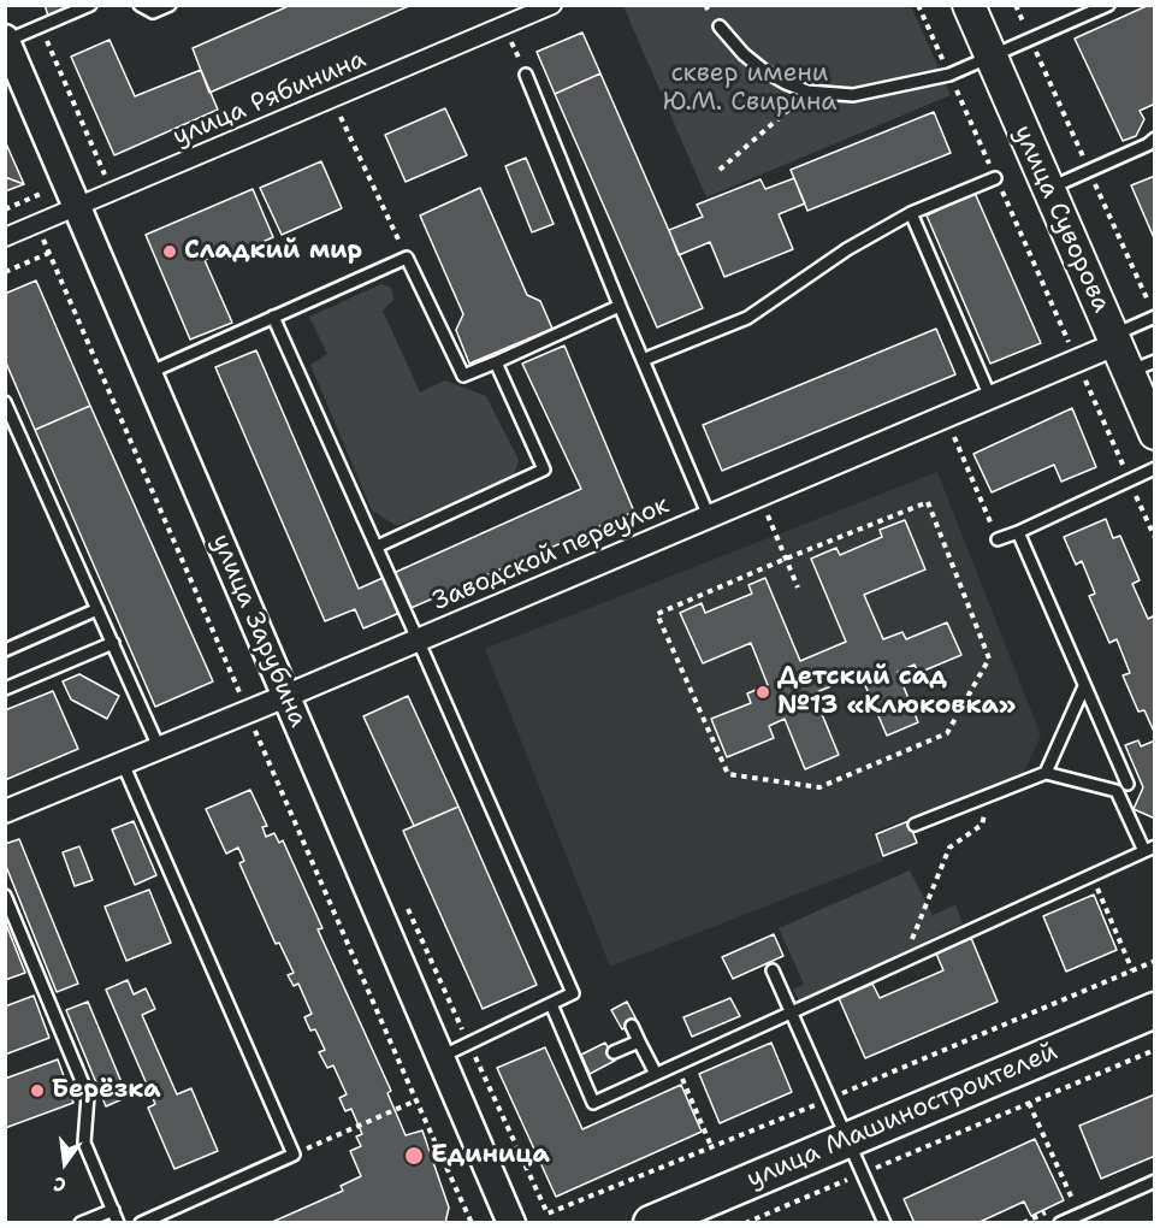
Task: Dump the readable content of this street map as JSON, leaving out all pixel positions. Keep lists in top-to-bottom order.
{
  "streets": {
    "main road": ["улица Суворова", "улица Машиностроителей"],
    "street": ["улица Рябинина", "Заводской переулок", "улица Зарубина"]
  },
  "crossings": [
    ["улица Рябинина", "улица Зарубина"],
    ["улица Суворова", "Заводской переулок"],
    ["Заводской переулок", "улица Зарубина"]
  ],
  "parks": ["сквер имени Ю.М. Свирина"],
  "places": [
    "Сладкий мир",
    "Детский сад №13 «Клюковка»",
    "Берёзка",
    "Единица"
  ],
  "north": "bottom"
}
